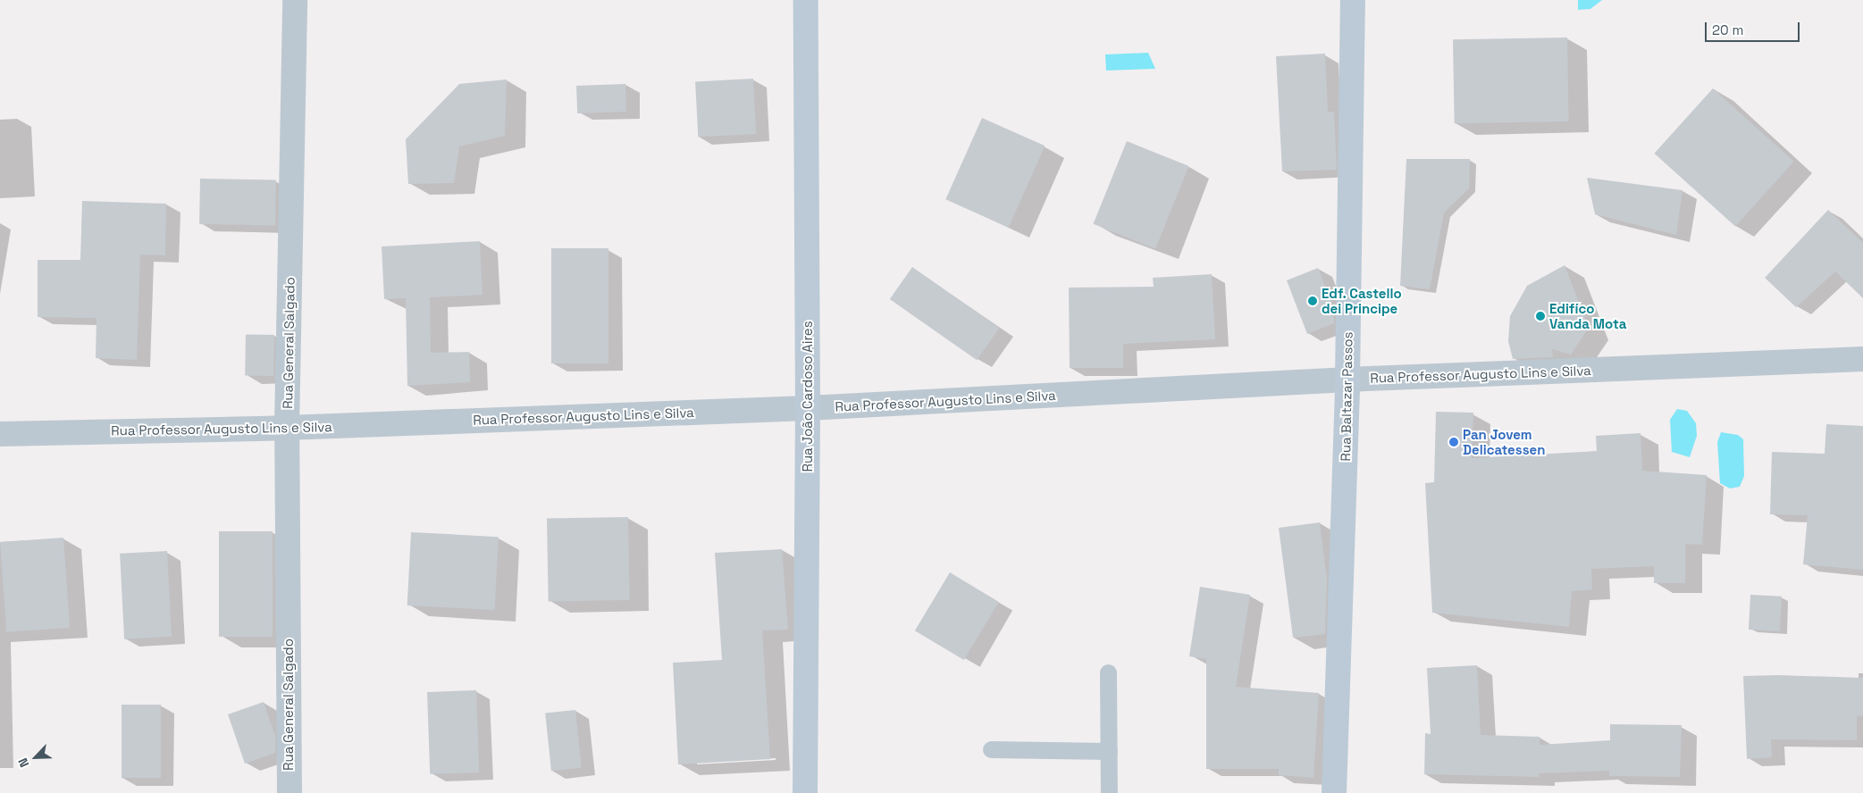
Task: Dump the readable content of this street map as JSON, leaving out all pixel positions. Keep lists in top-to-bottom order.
{
  "streets": {
    "street": [
      "Rua General Salgado",
      "Rua Professor Augusto Lins e Silva",
      "Rua João Cardoso Aires",
      "Rua Baltazar Passos"
    ]
  },
  "crossings": [
    ["Rua General Salgado", "Rua Professor Augusto Lins e Silva"],
    ["Rua Professor Augusto Lins e Silva", "Rua João Cardoso Aires"],
    ["Rua Professor Augusto Lins e Silva", "Rua Baltazar Passos"]
  ],
  "places": ["Edf. Castello dei Principe", "Edifíco Vanda Mota", "Pan Jovem Delicatessen"],
  "scale_bar": "20 m",
  "north": "bottom left"
}
